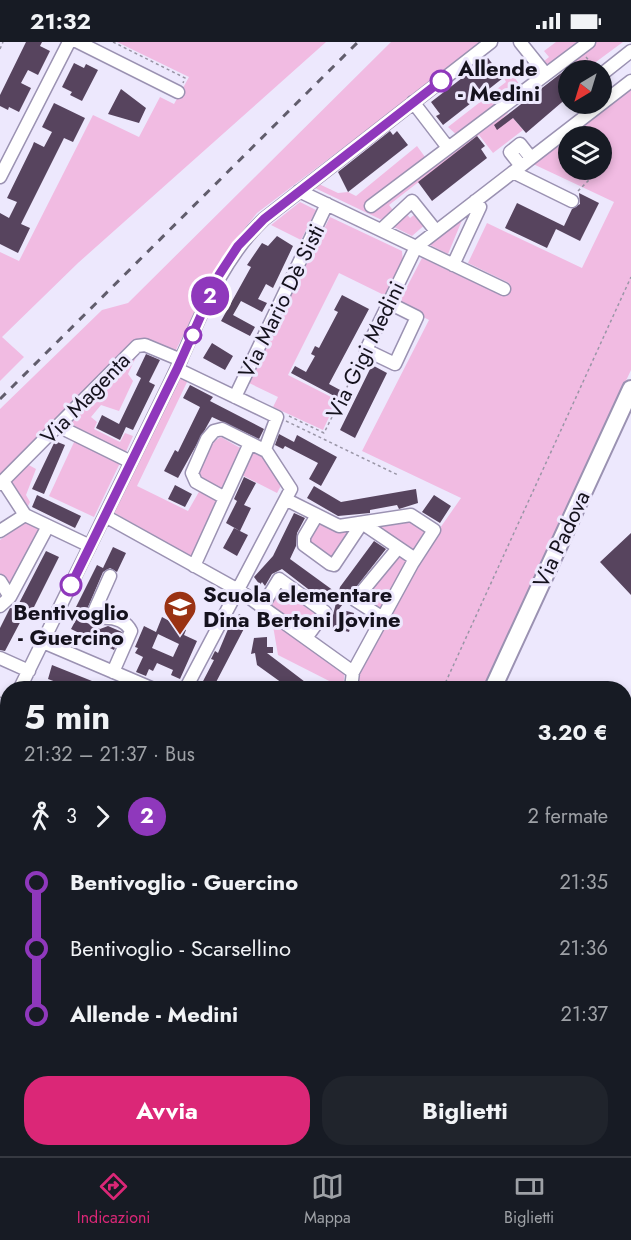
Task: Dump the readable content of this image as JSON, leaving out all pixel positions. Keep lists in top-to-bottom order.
{
  "streets": {
    "main road": ["Via Padova"],
    "street": ["Via Mario Dè Sisti", "Via Gigi Medini", "Via Magenta"]
  },
  "places": {
    "other": ["Allende - Medini", "Bentivoglio - Guercino"],
    "school or university": ["Scuola elementare Dina Bertoni Jovine"]
  },
  "lines": ["bus line 2"],
  "north": "bottom left",
  "page": {
    "status": "21:32",
    "on_map": "2",
    "heading": ["5 min", "21:32 – 21:37 · Bus", "3.20 €"],
    "legs": ["3", "2", "2 fermate"],
    "list": [
      {
        "name": "Bentivoglio - Guercino",
        "value": "21:35"
      },
      {
        "name": "Bentivoglio - Scarsellino",
        "value": "21:36"
      },
      {
        "name": "Allende - Medini",
        "value": "21:37"
      }
    ],
    "buttons": ["Avvia", "Biglietti"],
    "tabs": ["Indicazioni", "Mappa", "Biglietti"]
  }
}
